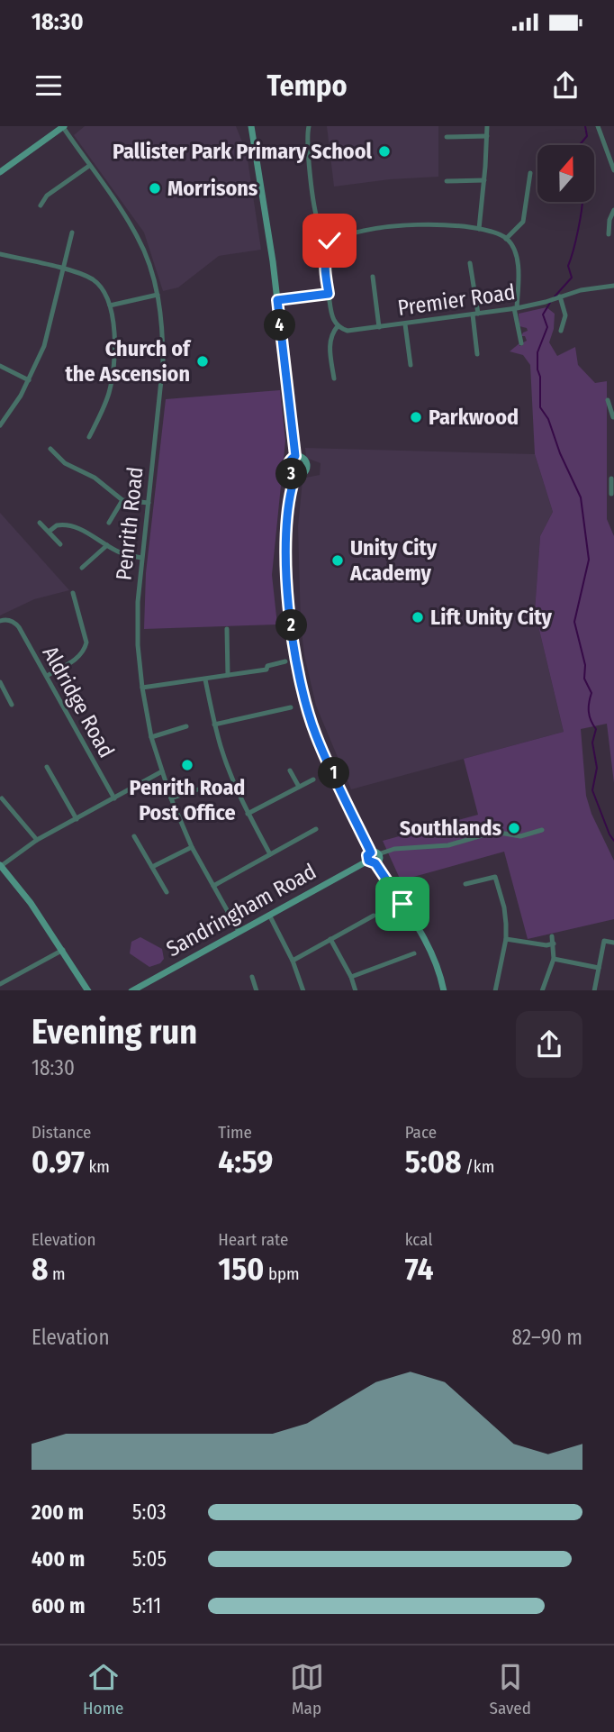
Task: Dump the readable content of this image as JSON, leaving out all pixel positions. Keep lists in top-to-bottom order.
{
  "streets": {
    "street": [
      "Premier Road",
      "Penrith Road",
      "Aldridge Road",
      "Sandringham Road"
    ]
  },
  "crossings": [
    ["Penrith Road", "Sandringham Road"]
  ],
  "places": [
    "Pallister Park Primary School",
    "Morrisons",
    "Church of the Ascension",
    "Parkwood",
    "Unity City Academy",
    "Lift Unity City",
    "Penrith Road Post Office",
    "Southlands"
  ],
  "north": "top",
  "page": {
    "status": "18:30",
    "header": "Tempo",
    "pins": [
      "4",
      "3",
      "2",
      "1"
    ],
    "heading": ["Evening run", "18:30"],
    "stats": [
      ["Distance", "0.97 km"],
      ["Time", "4:59"],
      ["Pace", "5:08 /km"],
      ["Elevation", "8 m"],
      ["Heart rate", "150 bpm"],
      ["kcal", "74"]
    ],
    "chart": ["Elevation", "82–90 m"],
    "list": [
      {
        "name": "200 m",
        "note": "5:03"
      },
      {
        "name": "400 m",
        "note": "5:05"
      },
      {
        "name": "600 m",
        "note": "5:11"
      }
    ],
    "tabs": ["Home", "Map", "Saved"]
  }
}
